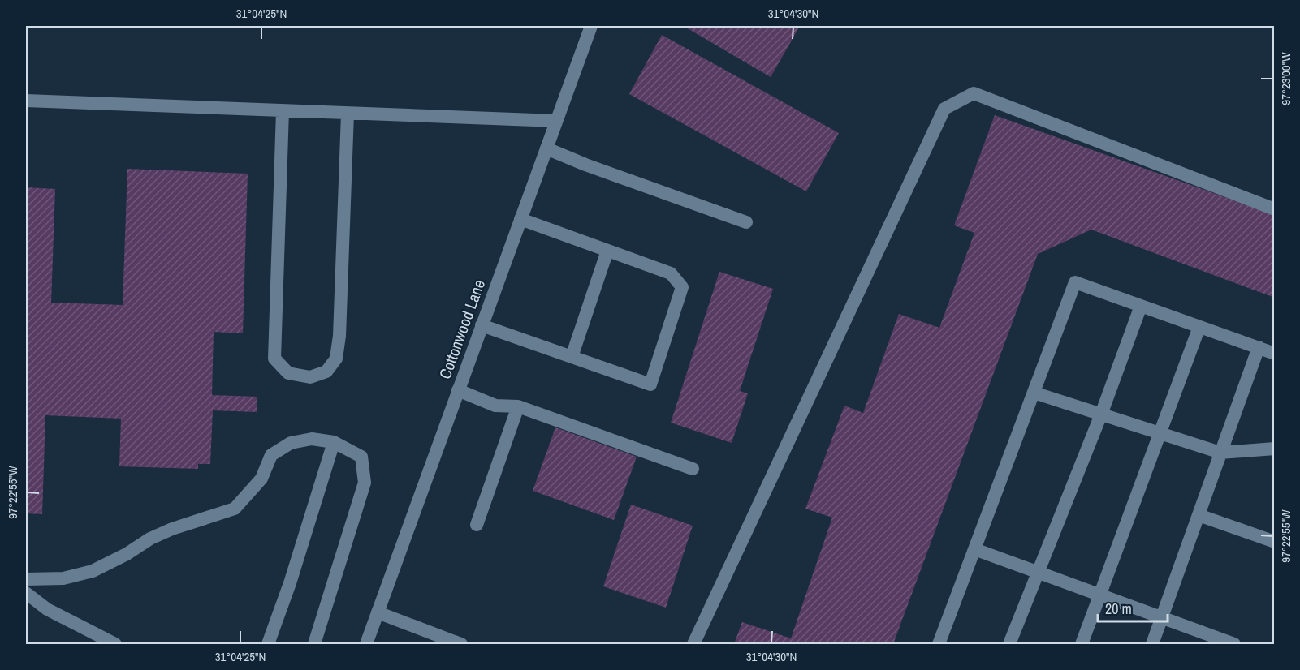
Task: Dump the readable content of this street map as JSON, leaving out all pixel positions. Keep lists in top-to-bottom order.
{
  "streets": {
    "street": ["Cottonwood Lane"]
  },
  "scale_bar": "20 m",
  "coordinates": [
    "31°04'25\"N",
    "31°04'30\"N",
    "97°23'00\"W",
    "97°22'55\"W"
  ]
}
